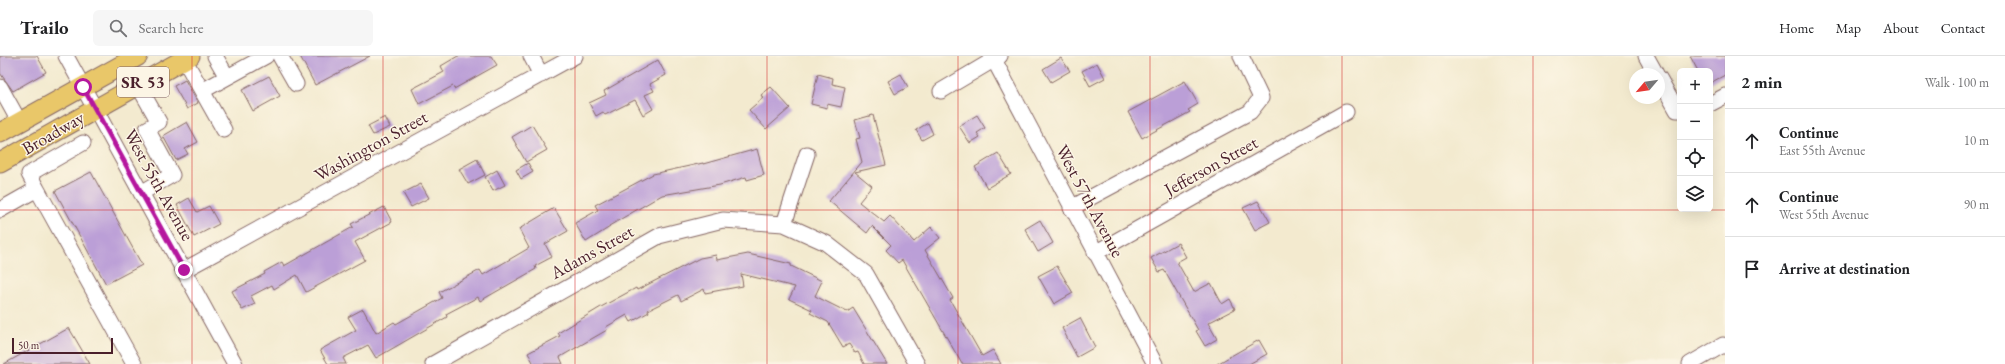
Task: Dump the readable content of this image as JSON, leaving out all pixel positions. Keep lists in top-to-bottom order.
{
  "streets": {
    "main road": ["SR 53", "Broadway"],
    "street": [
      "Washington Street",
      "Jefferson Street",
      "West 55th Avenue",
      "West 57th Avenue",
      "Adams Street"
    ]
  },
  "crossings": [
    ["Broadway", "West 55th Avenue"],
    ["Washington Street", "West 55th Avenue"],
    ["Jefferson Street", "West 57th Avenue"]
  ],
  "scale_bar": "50 m",
  "north": "bottom left",
  "page": {
    "header": "Trailo",
    "search": "Search here",
    "nav": [
      "Home",
      "Map",
      "About",
      "Contact"
    ],
    "heading": ["2 min", "Walk · 100 m"],
    "map_buttons": ["+", "−"],
    "list": [
      ["Continue", "East 55th Avenue", "10 m"],
      ["Continue", "West 55th Avenue", "90 m"],
      "Arrive at destination"
    ],
    "scale": "50 m"
  }
}
